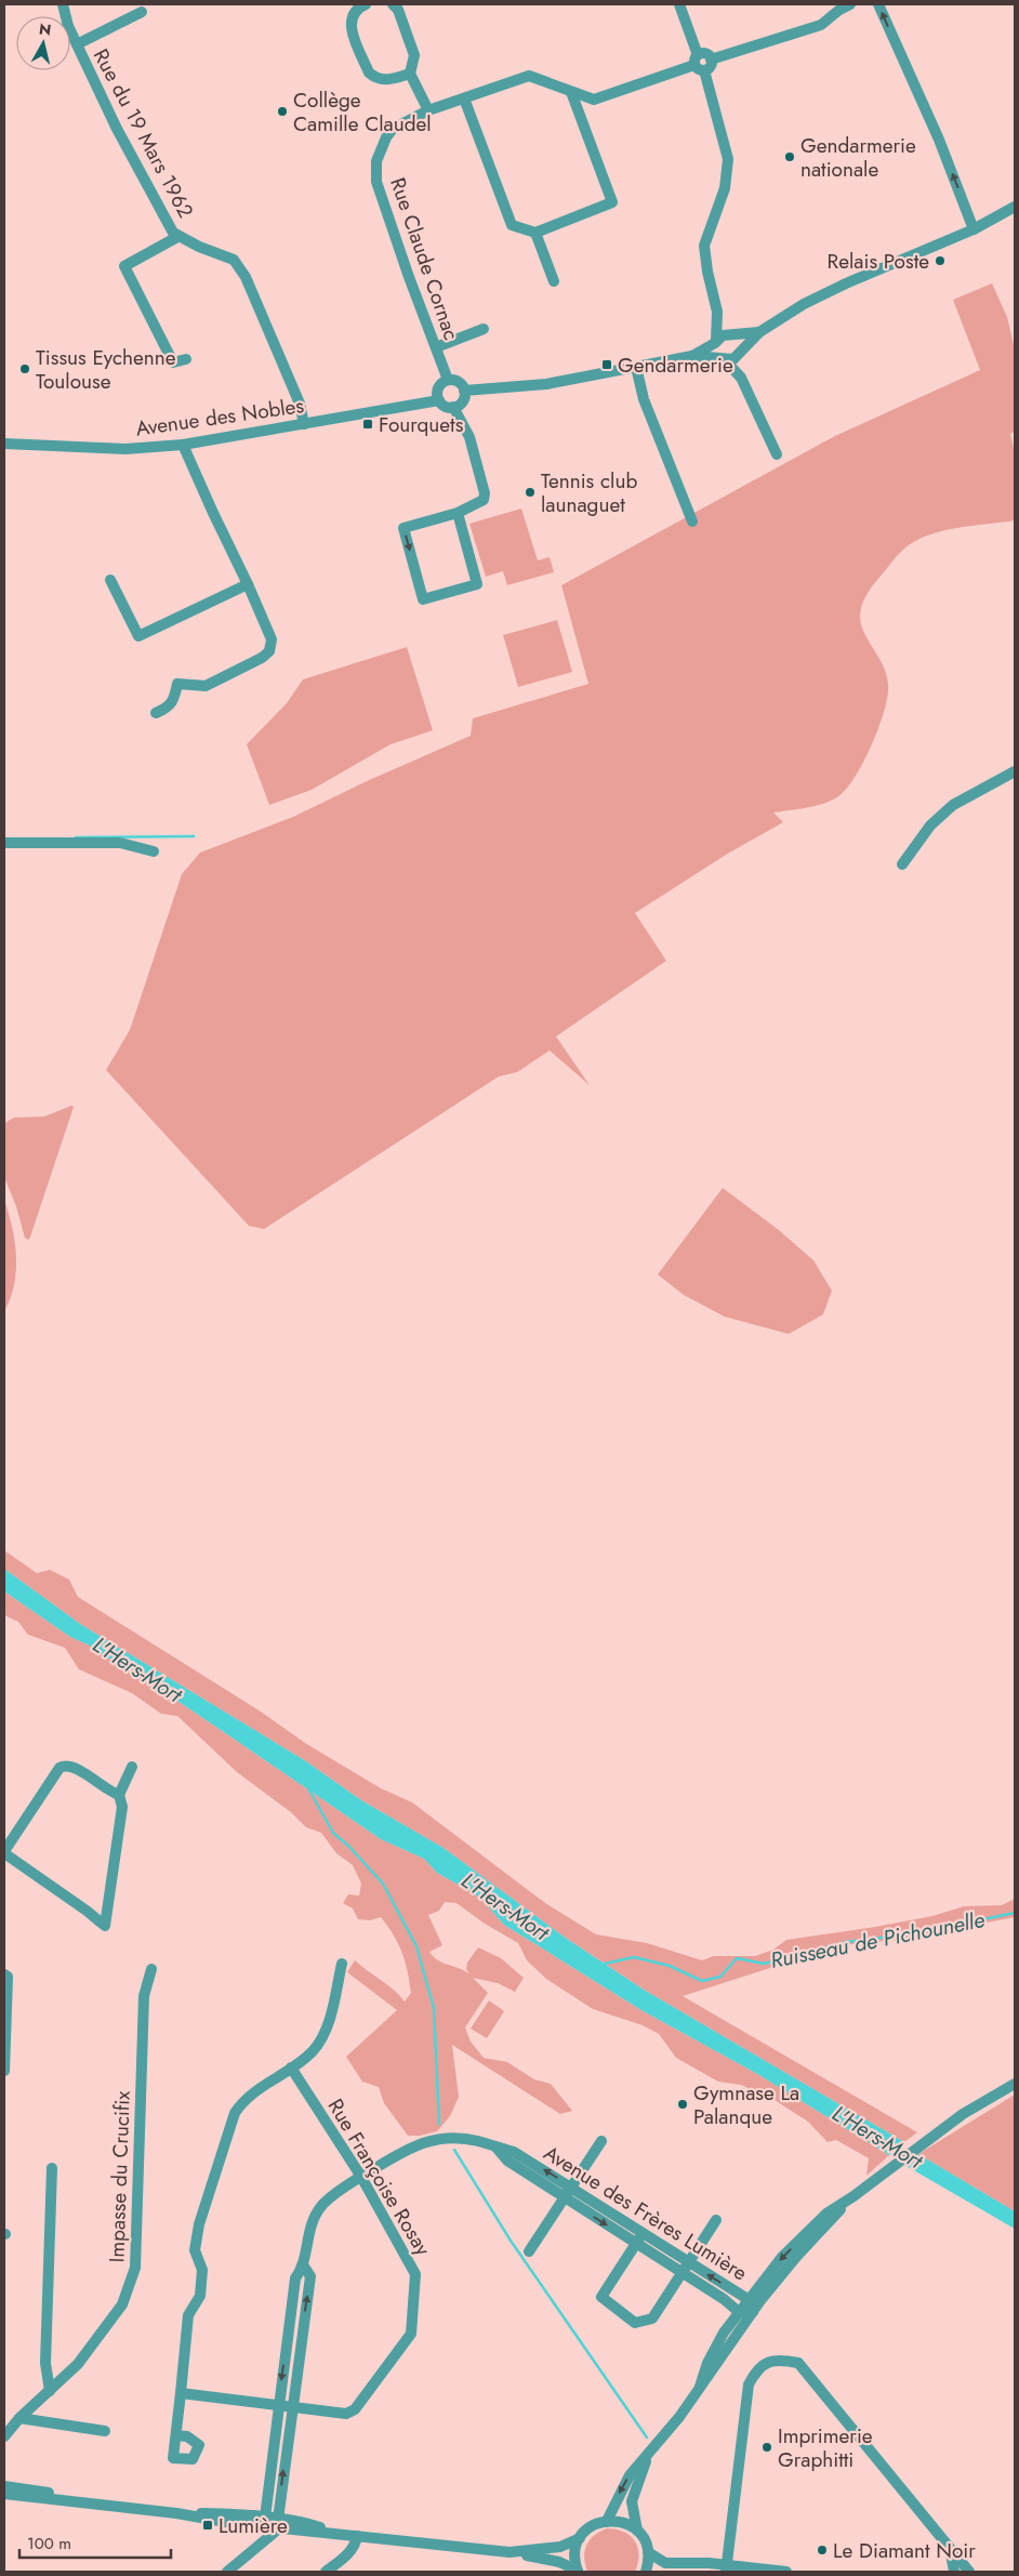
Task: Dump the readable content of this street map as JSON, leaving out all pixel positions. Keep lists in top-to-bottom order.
{
  "streets": {
    "street": [
      "Rue du 19 Mars 1962",
      "Rue Claude Cornac",
      "Avenue des Nobles",
      "Impasse du Crucifix",
      "Rue Françoise Rosay",
      "Avenue des Frères Lumière"
    ]
  },
  "crossings": [
    ["Rue du 19 Mars 1962", "Avenue des Nobles"],
    ["Rue Claude Cornac", "Avenue des Nobles"],
    ["Rue Françoise Rosay", "Avenue des Frères Lumière"]
  ],
  "water": ["L'Hers-Mort", "Ruisseau de Pichounelle"],
  "places": {
    "other": [
      "Collège Camille Claudel",
      "Gendarmerie nationale",
      "Relais Poste",
      "Tissus Eychenne Toulouse",
      "Tennis club launaguet",
      "Gymnase La Palanque",
      "Imprimerie Graphitti",
      "Le Diamant Noir"
    ],
    "transit": ["Gendarmerie", "Fourquets", "Lumière"]
  },
  "scale_bar": "100 m",
  "north": "top"
}
